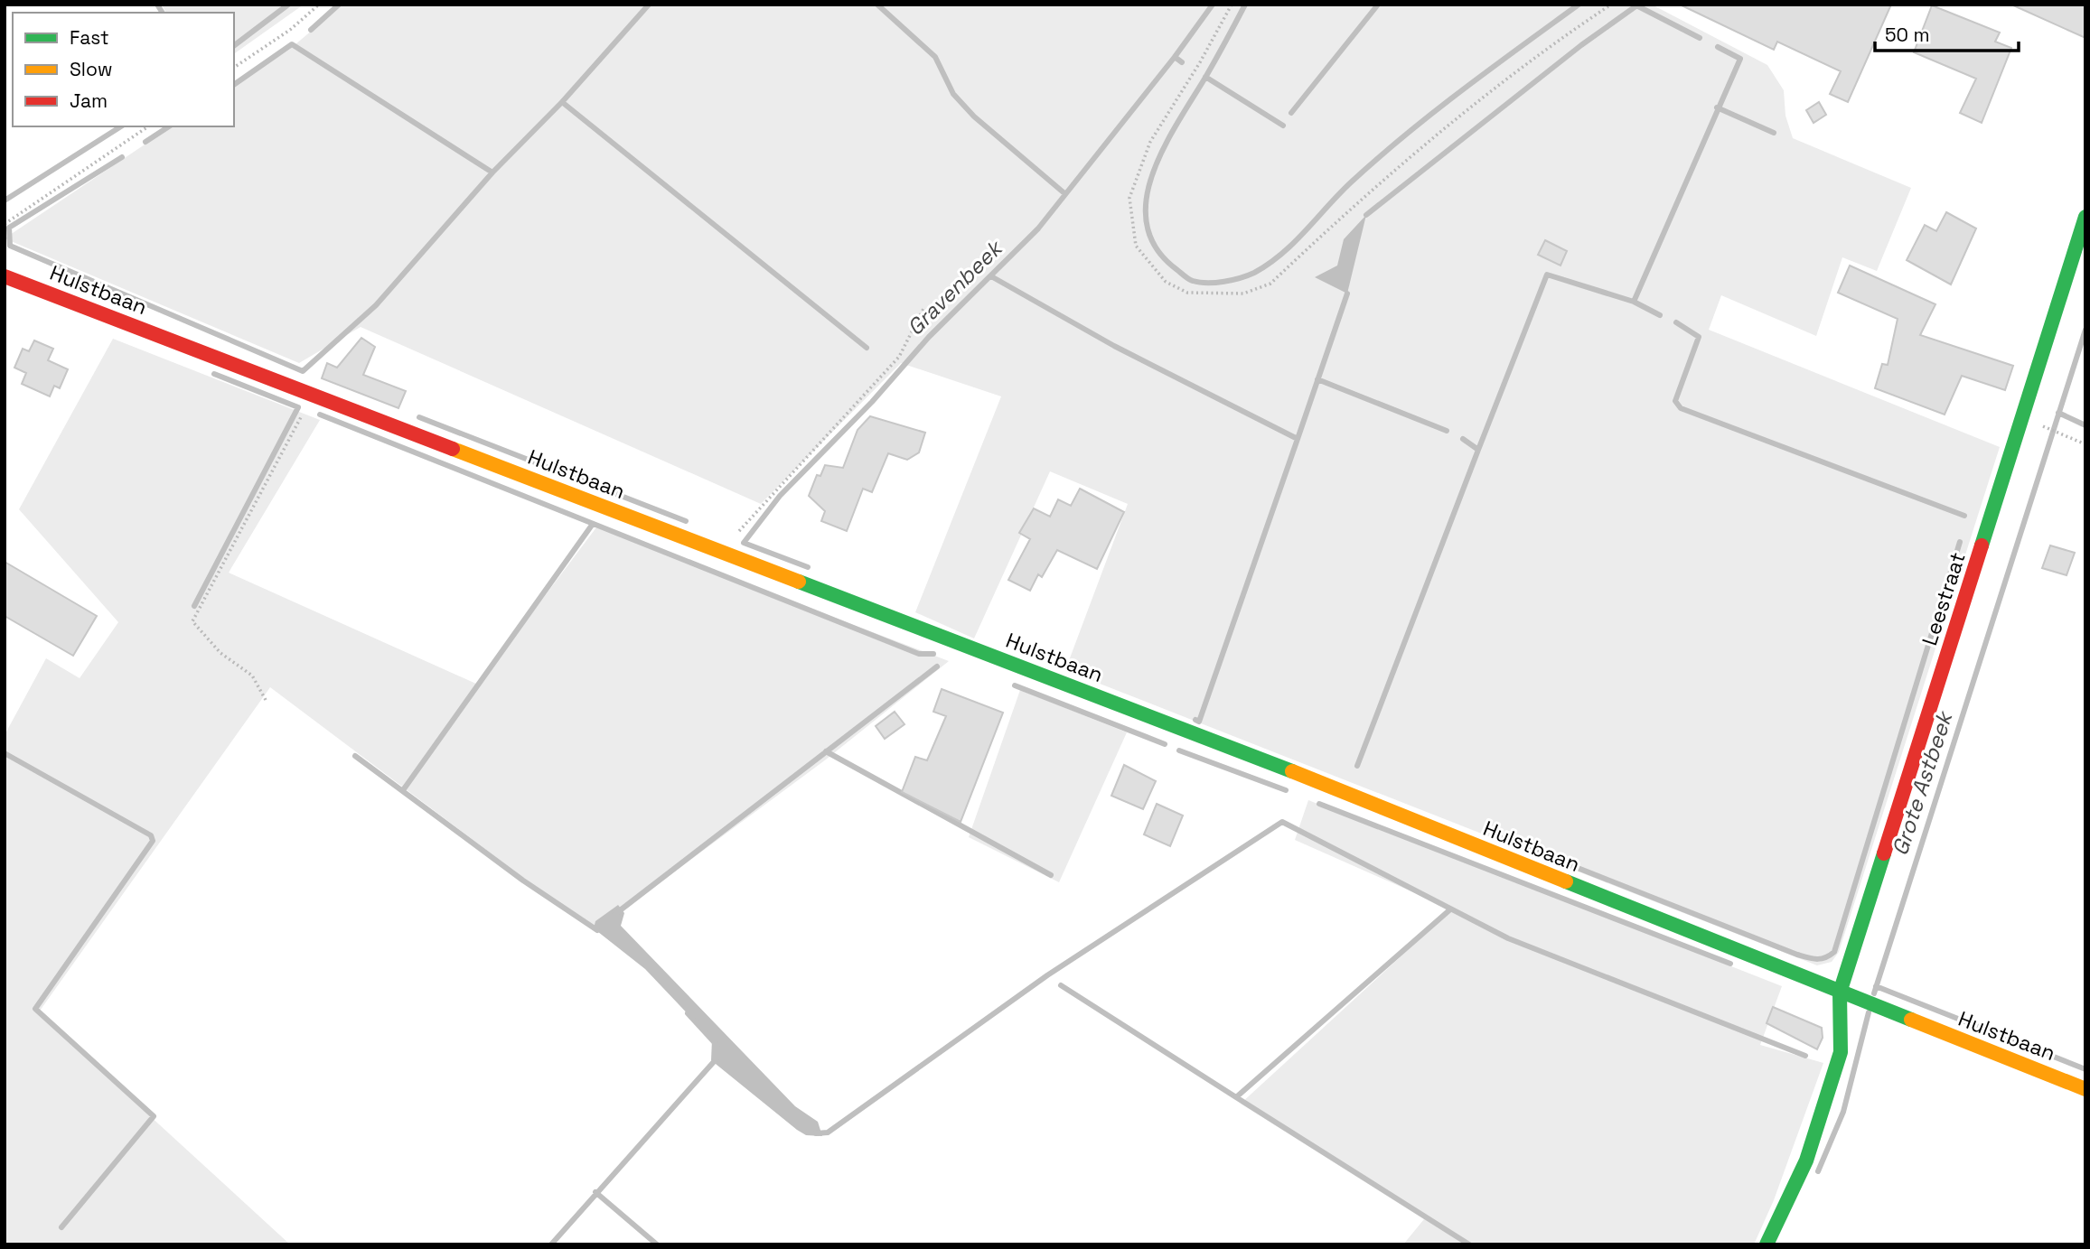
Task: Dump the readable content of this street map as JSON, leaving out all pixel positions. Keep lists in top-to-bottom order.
{
  "streets": {
    "street": ["Hulstbaan", "Leestraat"]
  },
  "crossings": [
    ["Hulstbaan", "Leestraat"]
  ],
  "water": ["Gravenbeek", "Grote Astbeek"],
  "legend": ["Fast", "Slow", "Jam"],
  "scale_bar": "50 m"
}
